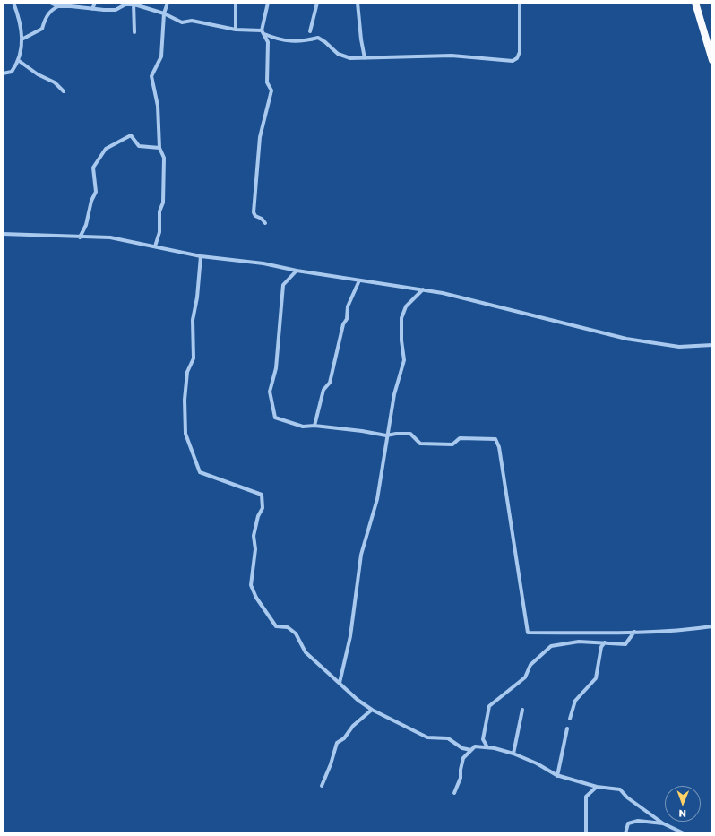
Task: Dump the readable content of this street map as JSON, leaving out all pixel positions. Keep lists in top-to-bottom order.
{
  "north": "bottom"
}
